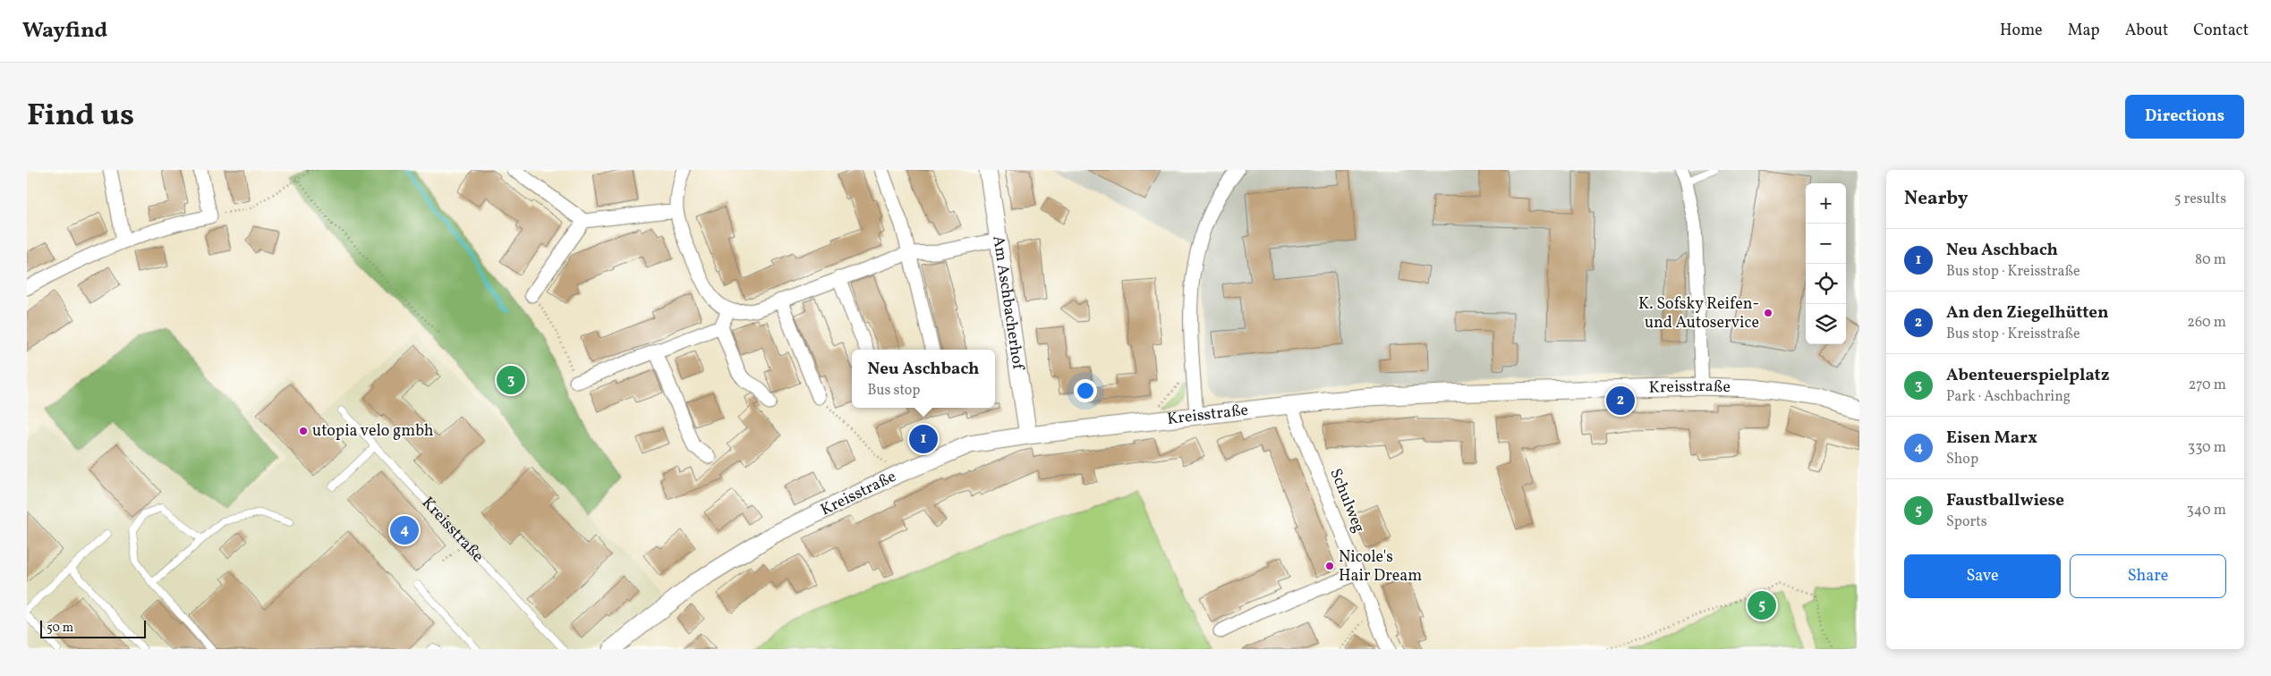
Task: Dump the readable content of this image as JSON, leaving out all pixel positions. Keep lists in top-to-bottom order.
{
  "streets": {
    "street": ["Am Aschbacherhof", "Kreisstraße", "Schulweg"]
  },
  "crossings": [
    ["Am Aschbacherhof", "Kreisstraße"],
    ["Kreisstraße", "Schulweg"]
  ],
  "places": ["K. Sofsky Reifen- und Autoservice", "utopia velo gmbh", "Nicole's Hair Dream"],
  "scale_bar": "50 m",
  "page": {
    "header": "Wayfind",
    "nav": [
      "Home",
      "Map",
      "About",
      "Contact"
    ],
    "title": "Find us",
    "buttons": [
      "Directions",
      ["Save", "Share"]
    ],
    "heading": ["Nearby", "5 results"],
    "map_buttons": ["+", "−"],
    "list": [
      {
        "mark": "1",
        "name": "Neu Aschbach",
        "note": "Bus stop · Kreisstraße",
        "value": "80 m"
      },
      {
        "mark": "2",
        "name": "An den Ziegelhütten",
        "note": "Bus stop · Kreisstraße",
        "value": "260 m"
      },
      {
        "mark": "3",
        "name": "Abenteuerspielplatz",
        "note": "Park · Aschbachring",
        "value": "270 m"
      },
      {
        "mark": "4",
        "name": "Eisen Marx",
        "note": "Shop",
        "value": "330 m"
      },
      {
        "mark": "5",
        "name": "Faustballwiese",
        "note": "Sports",
        "value": "340 m"
      }
    ],
    "popup": ["Neu Aschbach", "Bus stop"],
    "pins": [
      "3",
      "2",
      "1",
      "4",
      "5"
    ],
    "scale": "50 m"
  }
}
